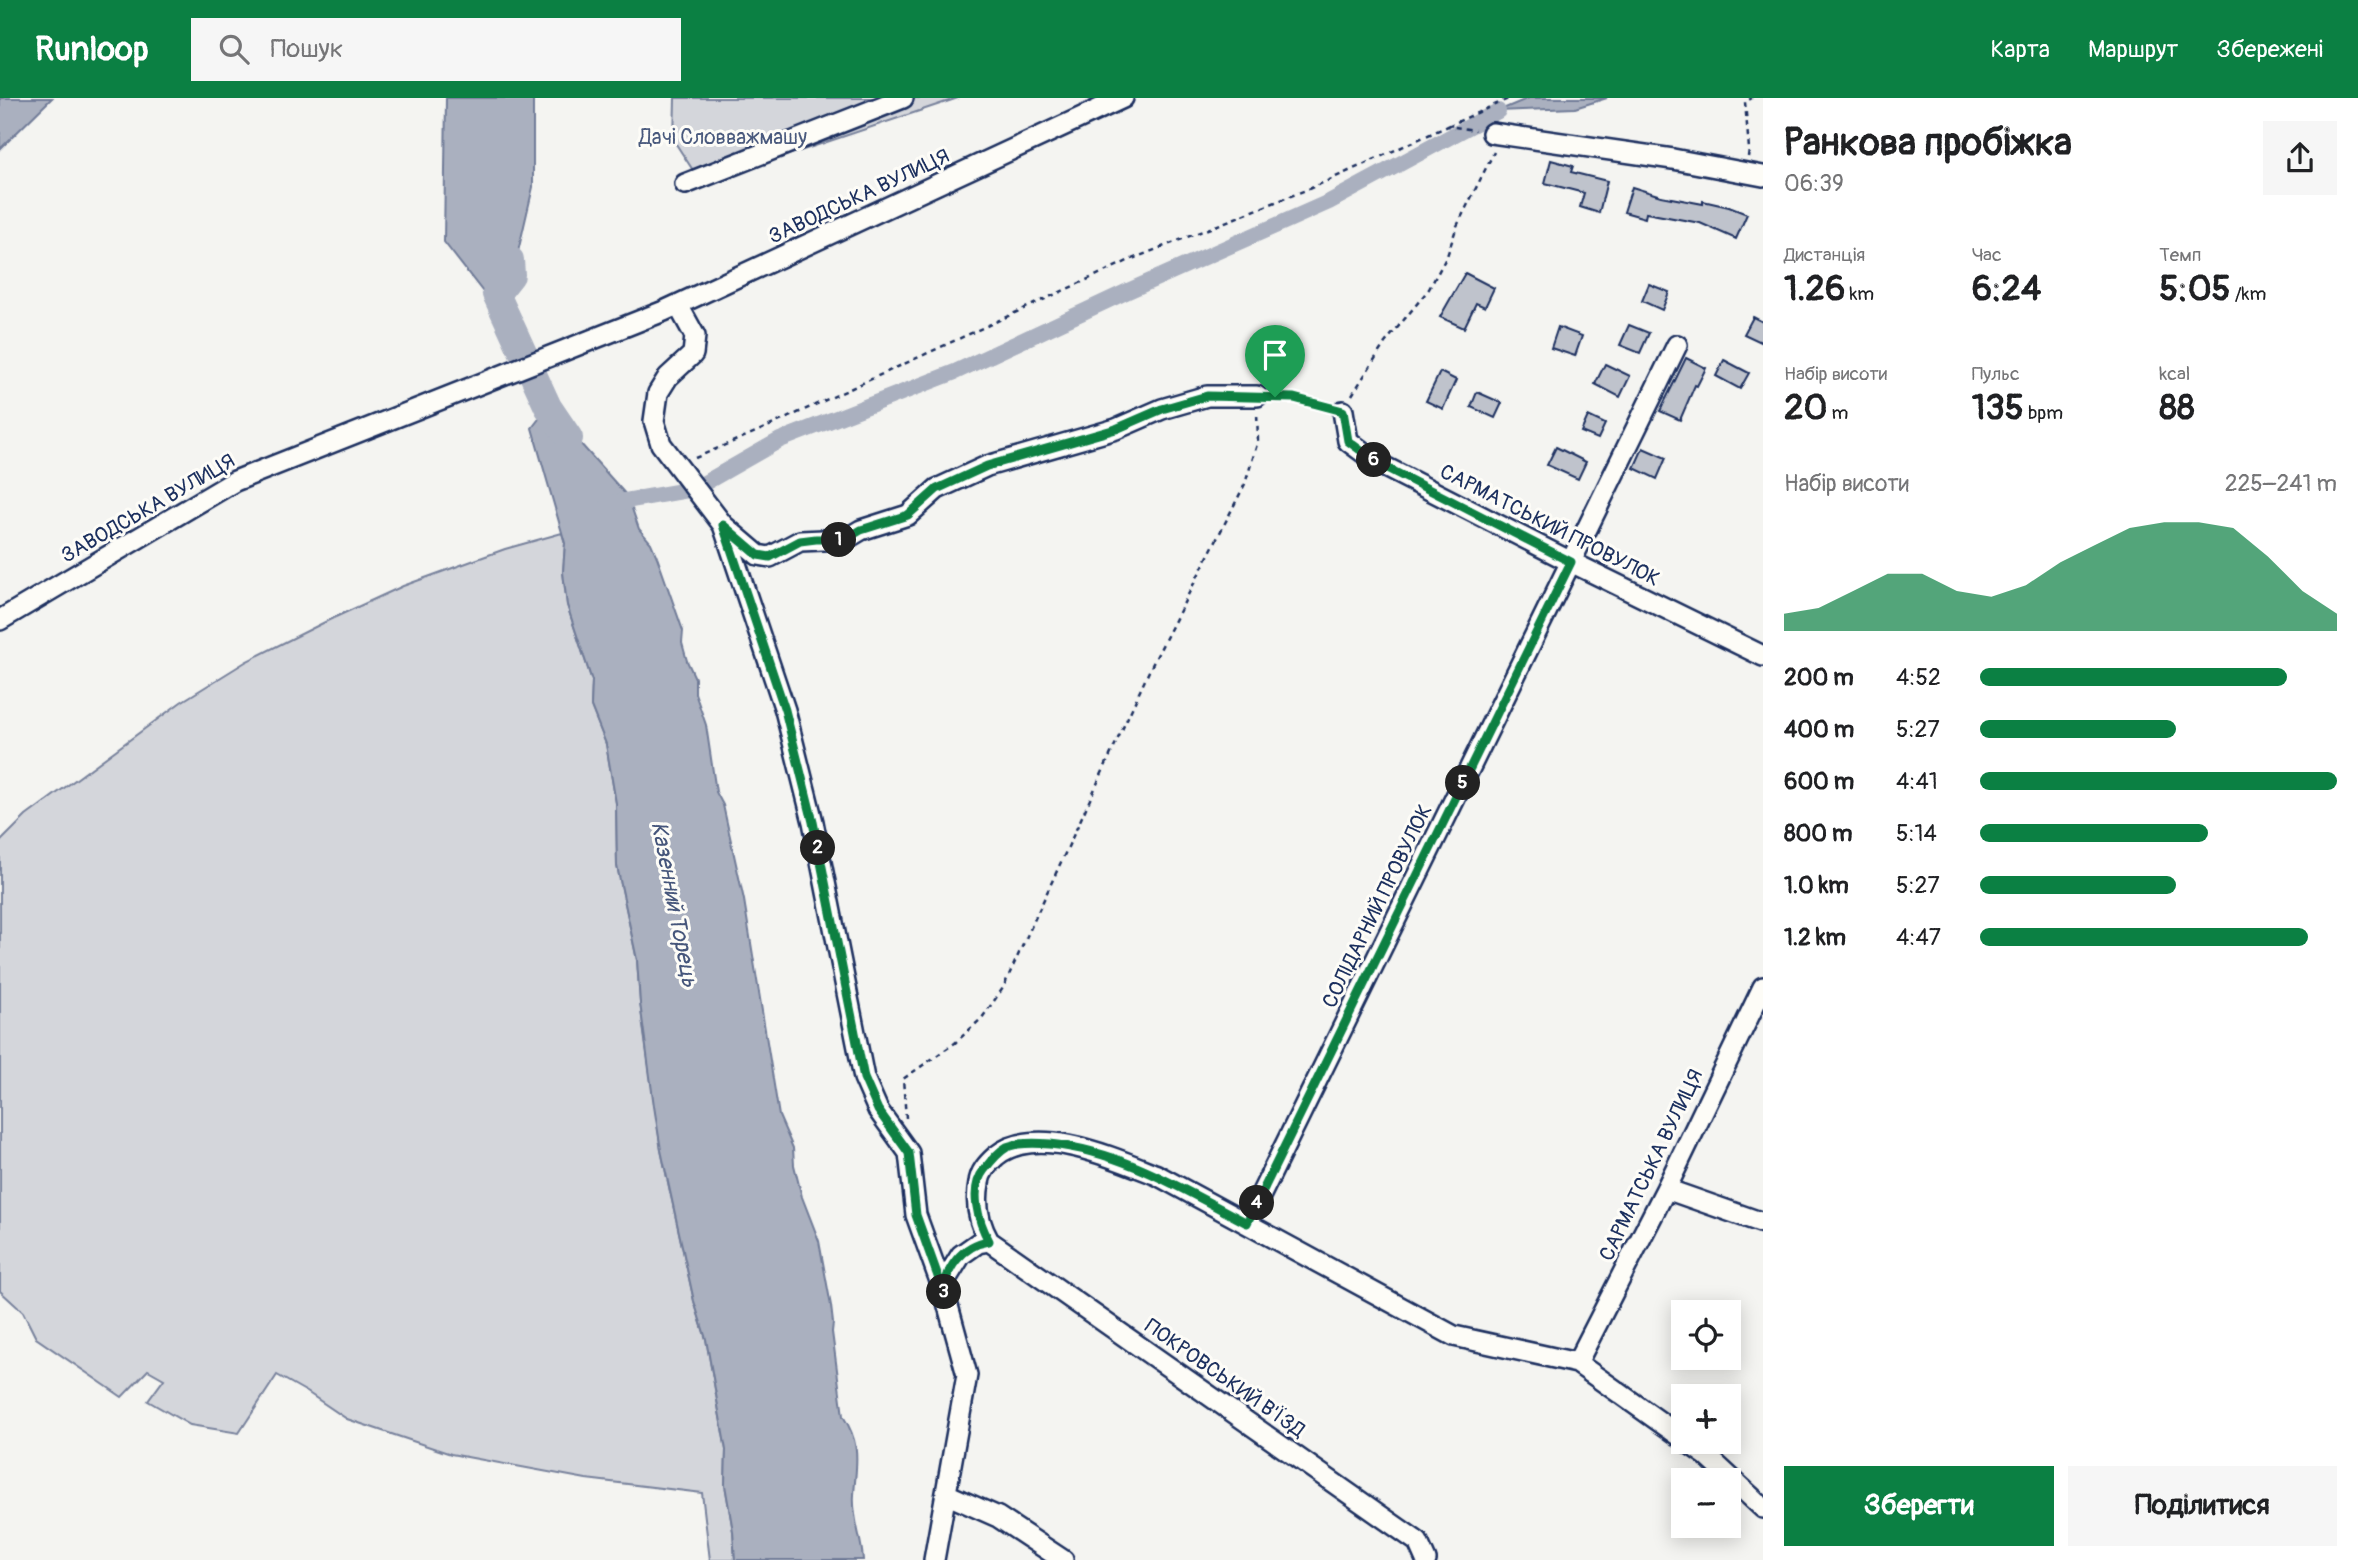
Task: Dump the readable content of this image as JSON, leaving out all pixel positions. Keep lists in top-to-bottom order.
{
  "streets": {
    "street": [
      "ЗАВОДСЬКА ВУЛИЦЯ",
      "САРМАТСЬКИЙ ПРОВУЛОК",
      "СОЛІДАРНИЙ ПРОВУЛОК",
      "САРМАТСЬКА ВУЛИЦЯ",
      "ПОКРОВСЬКИЙ В'ЇЗД"
    ]
  },
  "crossings": [
    ["САРМАТСЬКИЙ ПРОВУЛОК", "СОЛІДАРНИЙ ПРОВУЛОК"]
  ],
  "water": ["Казенний Торець"],
  "parks": ["Дачі Словважмашу"],
  "page": {
    "header": "Runloop",
    "search": "Пошук",
    "nav": ["Карта", "Маршрут", "Збережені"],
    "heading": ["Ранкова пробіжка", "06:39"],
    "stats": [
      ["Дистанція", "1.26 km"],
      ["Час", "6:24"],
      ["Темп", "5:05 /km"],
      ["Набір висоти", "20 m"],
      ["Пульс", "135 bpm"],
      ["kcal", "88"]
    ],
    "pins": [
      "6",
      "1",
      "5",
      "2",
      "4",
      "3"
    ],
    "chart": ["Набір висоти", "225–241 m"],
    "list": [
      {
        "name": "200 m",
        "note": "4:52"
      },
      {
        "name": "400 m",
        "note": "5:27"
      },
      {
        "name": "600 m",
        "note": "4:41"
      },
      {
        "name": "800 m",
        "note": "5:14"
      },
      {
        "name": "1.0 km",
        "note": "5:27"
      },
      {
        "name": "1.2 km",
        "note": "4:47"
      }
    ],
    "map_buttons": ["+", "−"],
    "buttons": ["Зберегти", "Поділитися"]
  }
}
